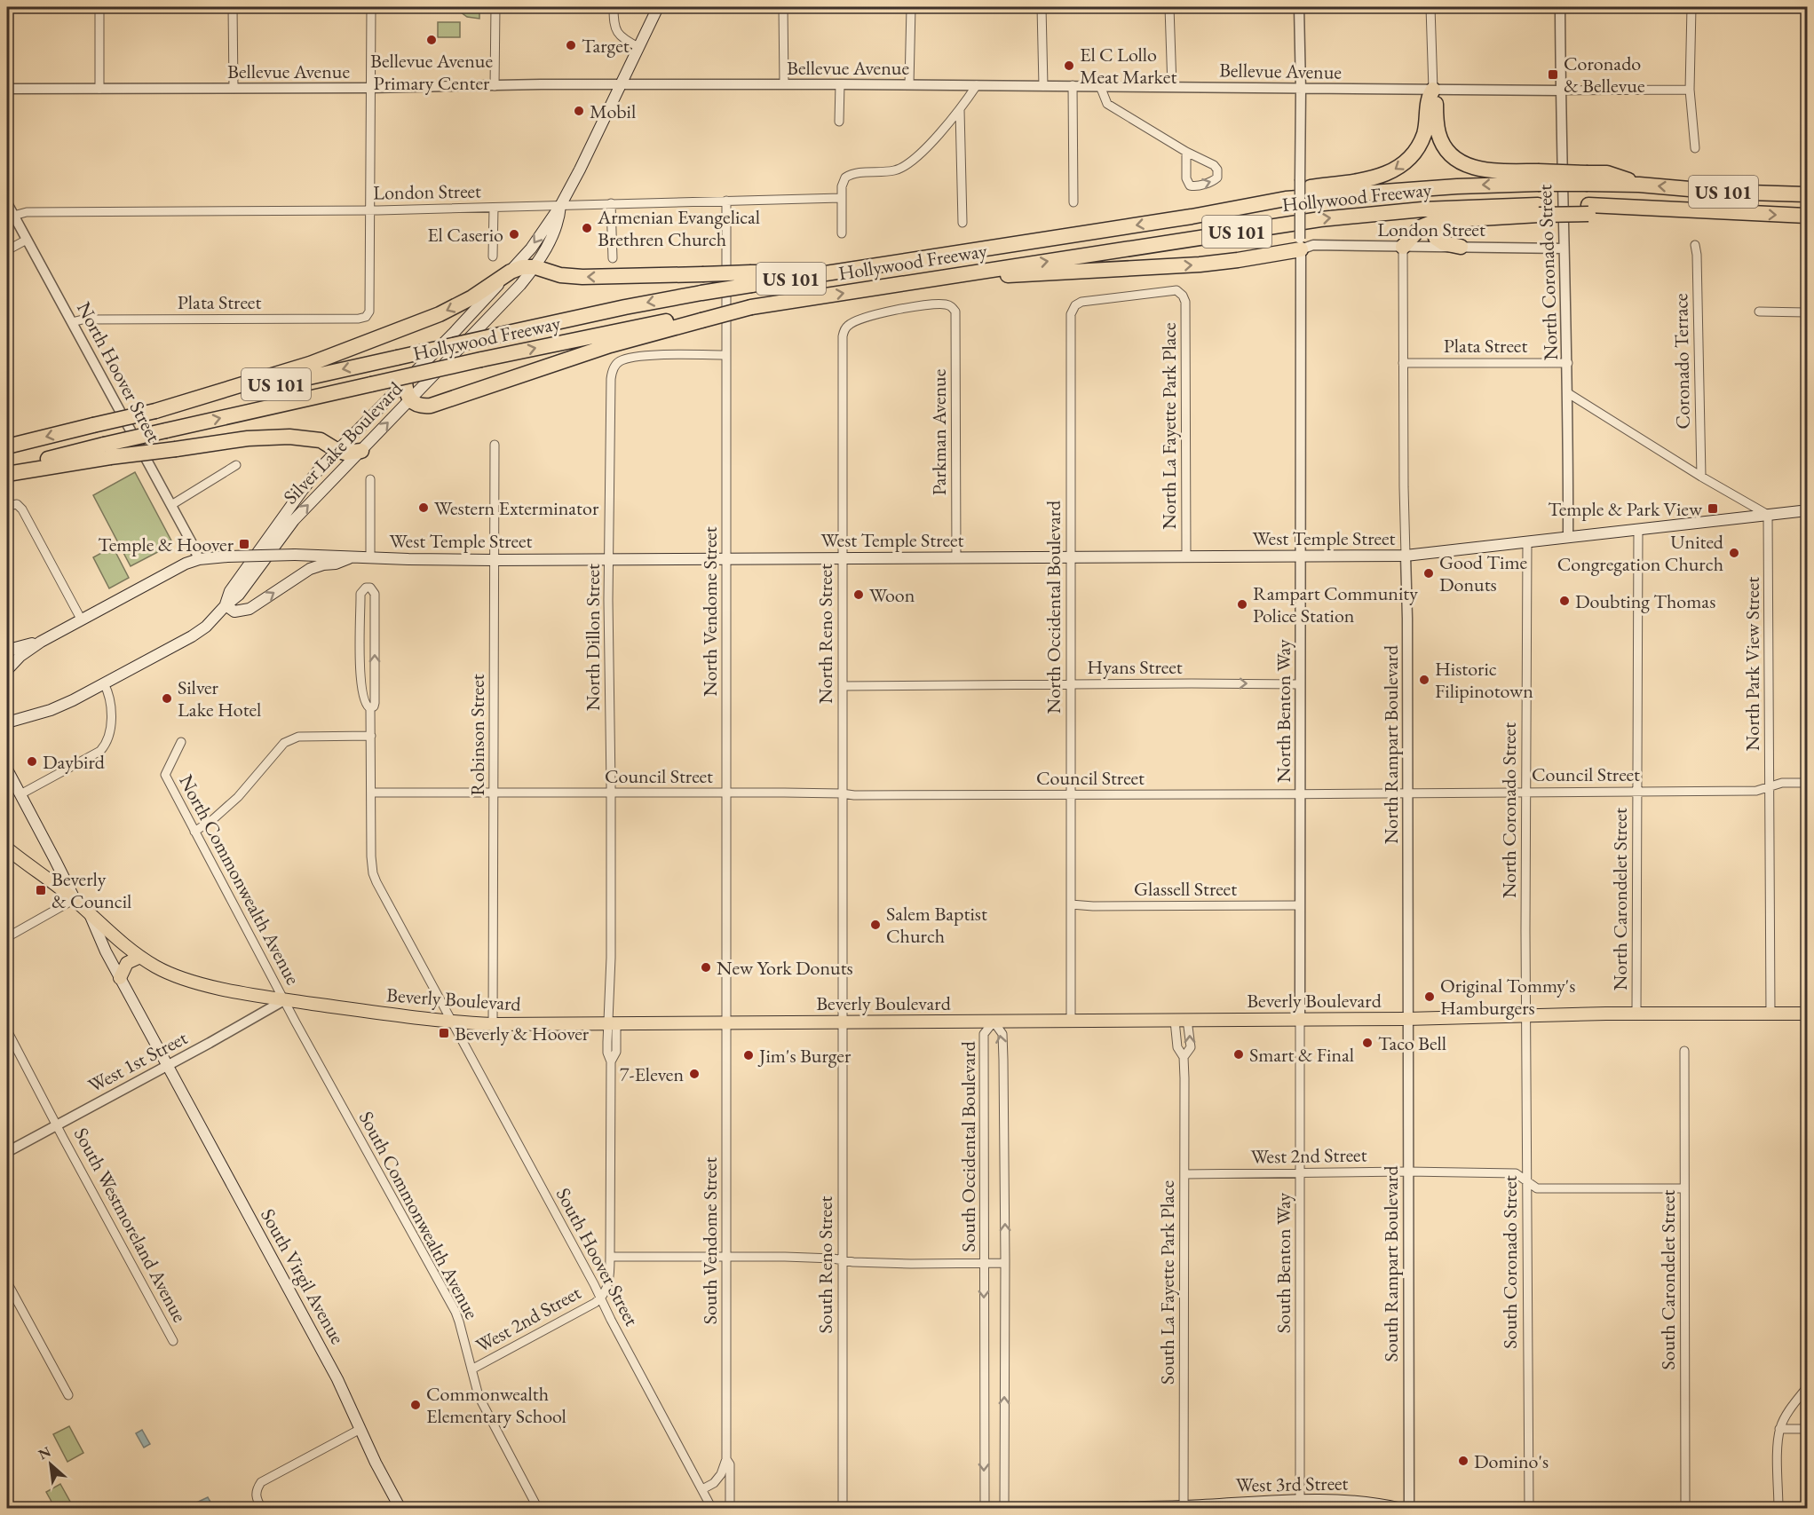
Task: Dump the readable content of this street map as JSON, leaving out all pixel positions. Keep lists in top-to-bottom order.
{
  "streets": {
    "highway": ["US 101", "Hollywood Freeway"],
    "main road": [
      "Silver Lake Boulevard",
      "West Temple Street",
      "Beverly Boulevard",
      "South Virgil Avenue",
      "West 3rd Street"
    ],
    "street": [
      "Bellevue Avenue",
      "London Street",
      "North Coronado Street",
      "Plata Street",
      "Coronado Terrace",
      "North Hoover Street",
      "North La Fayette Park Place",
      "Parkman Avenue",
      "North Occidental Boulevard",
      "North Vendome Street",
      "North Reno Street",
      "North Dillon Street",
      "North Park View Street",
      "Hyans Street",
      "North Benton Way",
      "Robinson Street",
      "North Rampart Boulevard",
      "Council Street",
      "North Commonwealth Avenue",
      "Glassell Street",
      "North Carondelet Street",
      "West 1st Street",
      "South Occidental Boulevard",
      "West 2nd Street",
      "South Commonwealth Avenue",
      "South Westmoreland Avenue",
      "South Vendome Street",
      "South Hoover Street",
      "South Coronado Street",
      "South Benton Way",
      "South Rampart Boulevard",
      "South Reno Street",
      "South Carondelet Street",
      "South La Fayette Park Place"
    ]
  },
  "crossings": [
    ["Bellevue Avenue", "North Coronado Street"],
    ["Bellevue Avenue", "Silver Lake Boulevard"],
    ["Bellevue Avenue", "North Benton Way"],
    ["London Street", "North Coronado Street"],
    ["London Street", "Plata Street"],
    ["London Street", "North Hoover Street"],
    ["London Street", "Silver Lake Boulevard"],
    ["London Street", "North Vendome Street"],
    ["London Street", "North Benton Way"],
    ["London Street", "North Rampart Boulevard"],
    ["US 101", "Hollywood Freeway"],
    ["North Coronado Street", "Plata Street"],
    ["North Coronado Street", "West Temple Street"],
    ["North Coronado Street", "Council Street"],
    ["North Coronado Street", "Beverly Boulevard"],
    ["North Coronado Street", "South Coronado Street"],
    ["Plata Street", "North Hoover Street"],
    ["Plata Street", "North Rampart Boulevard"],
    ["North Hoover Street", "West Temple Street"],
    ["North La Fayette Park Place", "West Temple Street"],
    ["North La Fayette Park Place", "North Occidental Boulevard"],
    ["Parkman Avenue", "West Temple Street"],
    ["Parkman Avenue", "North Reno Street"],
    ["West Temple Street", "North Occidental Boulevard"],
    ["West Temple Street", "North Vendome Street"],
    ["West Temple Street", "North Reno Street"],
    ["West Temple Street", "North Dillon Street"],
    ["West Temple Street", "North Park View Street"],
    ["West Temple Street", "North Benton Way"],
    ["West Temple Street", "Robinson Street"],
    ["West Temple Street", "North Rampart Boulevard"],
    ["West Temple Street", "North Carondelet Street"],
    ["North Occidental Boulevard", "Hyans Street"],
    ["North Occidental Boulevard", "Council Street"],
    ["North Occidental Boulevard", "Glassell Street"],
    ["North Occidental Boulevard", "Beverly Boulevard"],
    ["North Vendome Street", "North Dillon Street"],
    ["North Vendome Street", "Council Street"],
    ["North Vendome Street", "Beverly Boulevard"],
    ["North Vendome Street", "South Vendome Street"],
    ["North Reno Street", "Hyans Street"],
    ["North Reno Street", "Council Street"],
    ["North Reno Street", "Beverly Boulevard"],
    ["North Reno Street", "South Reno Street"],
    ["North Dillon Street", "Council Street"],
    ["North Dillon Street", "Beverly Boulevard"],
    ["North Dillon Street", "West 2nd Street"],
    ["North Dillon Street", "South Hoover Street"],
    ["North Park View Street", "Council Street"],
    ["North Park View Street", "Beverly Boulevard"],
    ["Hyans Street", "North Benton Way"],
    ["North Benton Way", "Council Street"],
    ["North Benton Way", "Glassell Street"],
    ["North Benton Way", "Beverly Boulevard"],
    ["North Benton Way", "South Benton Way"],
    ["Robinson Street", "Council Street"],
    ["Robinson Street", "Beverly Boulevard"],
    ["North Rampart Boulevard", "Council Street"],
    ["North Rampart Boulevard", "Beverly Boulevard"],
    ["North Rampart Boulevard", "South Rampart Boulevard"],
    ["Council Street", "North Carondelet Street"],
    ["North Commonwealth Avenue", "Beverly Boulevard"],
    ["North Commonwealth Avenue", "West 1st Street"],
    ["North Commonwealth Avenue", "South Commonwealth Avenue"],
    ["North Carondelet Street", "Beverly Boulevard"],
    ["Beverly Boulevard", "West 1st Street"],
    ["Beverly Boulevard", "South Occidental Boulevard"],
    ["Beverly Boulevard", "South Commonwealth Avenue"],
    ["Beverly Boulevard", "South Vendome Street"],
    ["Beverly Boulevard", "South Hoover Street"],
    ["Beverly Boulevard", "South Coronado Street"],
    ["Beverly Boulevard", "South Benton Way"],
    ["Beverly Boulevard", "South Rampart Boulevard"],
    ["Beverly Boulevard", "South Reno Street"],
    ["Beverly Boulevard", "South Virgil Avenue"],
    ["Beverly Boulevard", "South La Fayette Park Place"],
    ["West 1st Street", "South Commonwealth Avenue"],
    ["West 1st Street", "South Westmoreland Avenue"],
    ["West 1st Street", "South Virgil Avenue"],
    ["South Occidental Boulevard", "West 3rd Street"],
    ["West 2nd Street", "South Commonwealth Avenue"],
    ["West 2nd Street", "South Hoover Street"],
    ["West 2nd Street", "South Coronado Street"],
    ["West 2nd Street", "South Benton Way"],
    ["West 2nd Street", "South Rampart Boulevard"],
    ["West 2nd Street", "South Carondelet Street"],
    ["West 2nd Street", "South La Fayette Park Place"],
    ["South Benton Way", "West 3rd Street"],
    ["South La Fayette Park Place", "West 3rd Street"]
  ],
  "one_way": ["Hyans Street"],
  "places": {
    "other": [
      "Bellevue Avenue Primary Center",
      "Target",
      "El C Lollo Meat Market",
      "Mobil",
      "Armenian Evangelical Brethren Church",
      "El Caserio",
      "Western Exterminator",
      "United Congregation Church",
      "Good Time Donuts",
      "Woon",
      "Doubting Thomas",
      "Rampart Community Police Station",
      "Historic Filipinotown",
      "Silver Lake Hotel",
      "Daybird",
      "Salem Baptist Church",
      "New York Donuts",
      "Original Tommy's Hamburgers",
      "Taco Bell",
      "Smart & Final",
      "Jim's Burger",
      "7-Eleven",
      "Commonwealth Elementary School",
      "Domino's"
    ],
    "transit": [
      "Coronado & Bellevue",
      "Temple & Park View",
      "Temple & Hoover",
      "Beverly & Council",
      "Beverly & Hoover"
    ]
  },
  "north": "top left"
}
